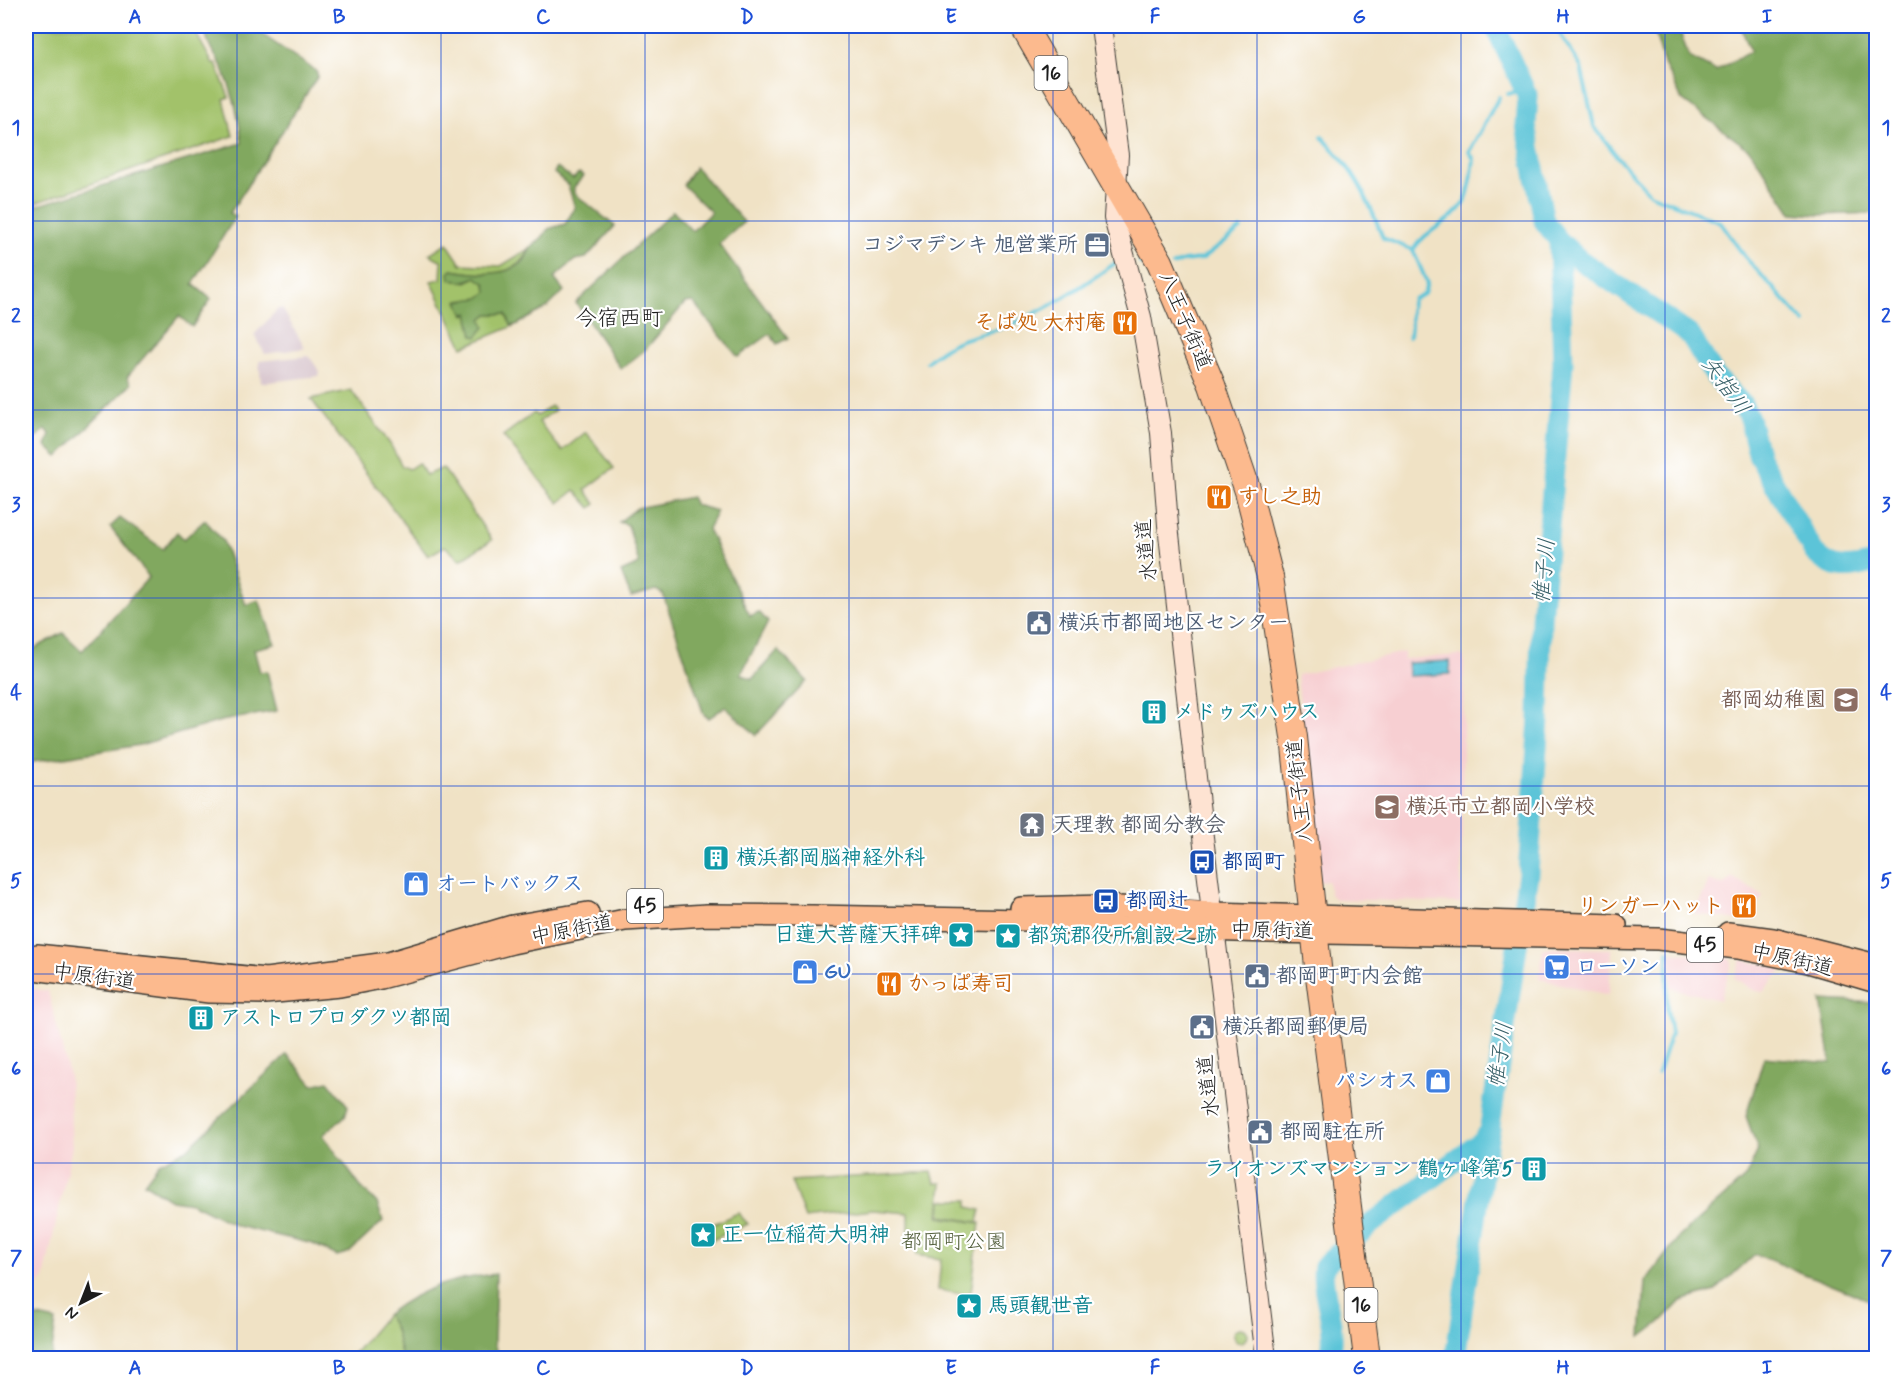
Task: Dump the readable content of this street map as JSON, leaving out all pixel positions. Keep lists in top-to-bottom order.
{
  "streets": {
    "highway": ["16", "八王子街道"],
    "main road": ["45", "中原街道"],
    "street": ["水道道"]
  },
  "crossings": [
    ["八王子街道", "水道道"],
    ["八王子街道", "中原街道"],
    ["水道道", "中原街道"]
  ],
  "districts": ["今宿西町"],
  "water": ["矢指川", "帷子川"],
  "parks": ["都岡町公園"],
  "places": {
    "office": ["コジマデンキ 旭営業所"],
    "restaurant": [
      "そば処 大村庵",
      "すし之助",
      "リンガーハット",
      "かっぱ寿司"
    ],
    "public building": [
      "横浜市都岡地区センター",
      "都岡町町内会館",
      "横浜都岡郵便局",
      "都岡駐在所"
    ],
    "school or university": ["都岡幼稚園", "横浜市立都岡小学校"],
    "building": [
      "メドゥズハウス",
      "横浜都岡脳神経外科",
      "アストロプロダクツ都岡",
      "ライオンズマンション 鶴ヶ峰第5"
    ],
    "temple": ["天理教 都岡分教会"],
    "bus stop": ["都岡町", "都岡辻"],
    "shop": ["オートバックス", "GU", "パシオス"],
    "place": [
      "日蓮大菩薩天拝碑",
      "都筑郡役所創設之跡",
      "正一位稲荷大明神",
      "馬頭観世音"
    ],
    "supermarket": ["ローソン"]
  },
  "north": "bottom left",
  "grid": {
    "columns": [
      "A",
      "B",
      "C",
      "D",
      "E",
      "F",
      "G",
      "H",
      "I"
    ],
    "rows": [
      "1",
      "2",
      "3",
      "4",
      "5",
      "6",
      "7"
    ]
  }
}
